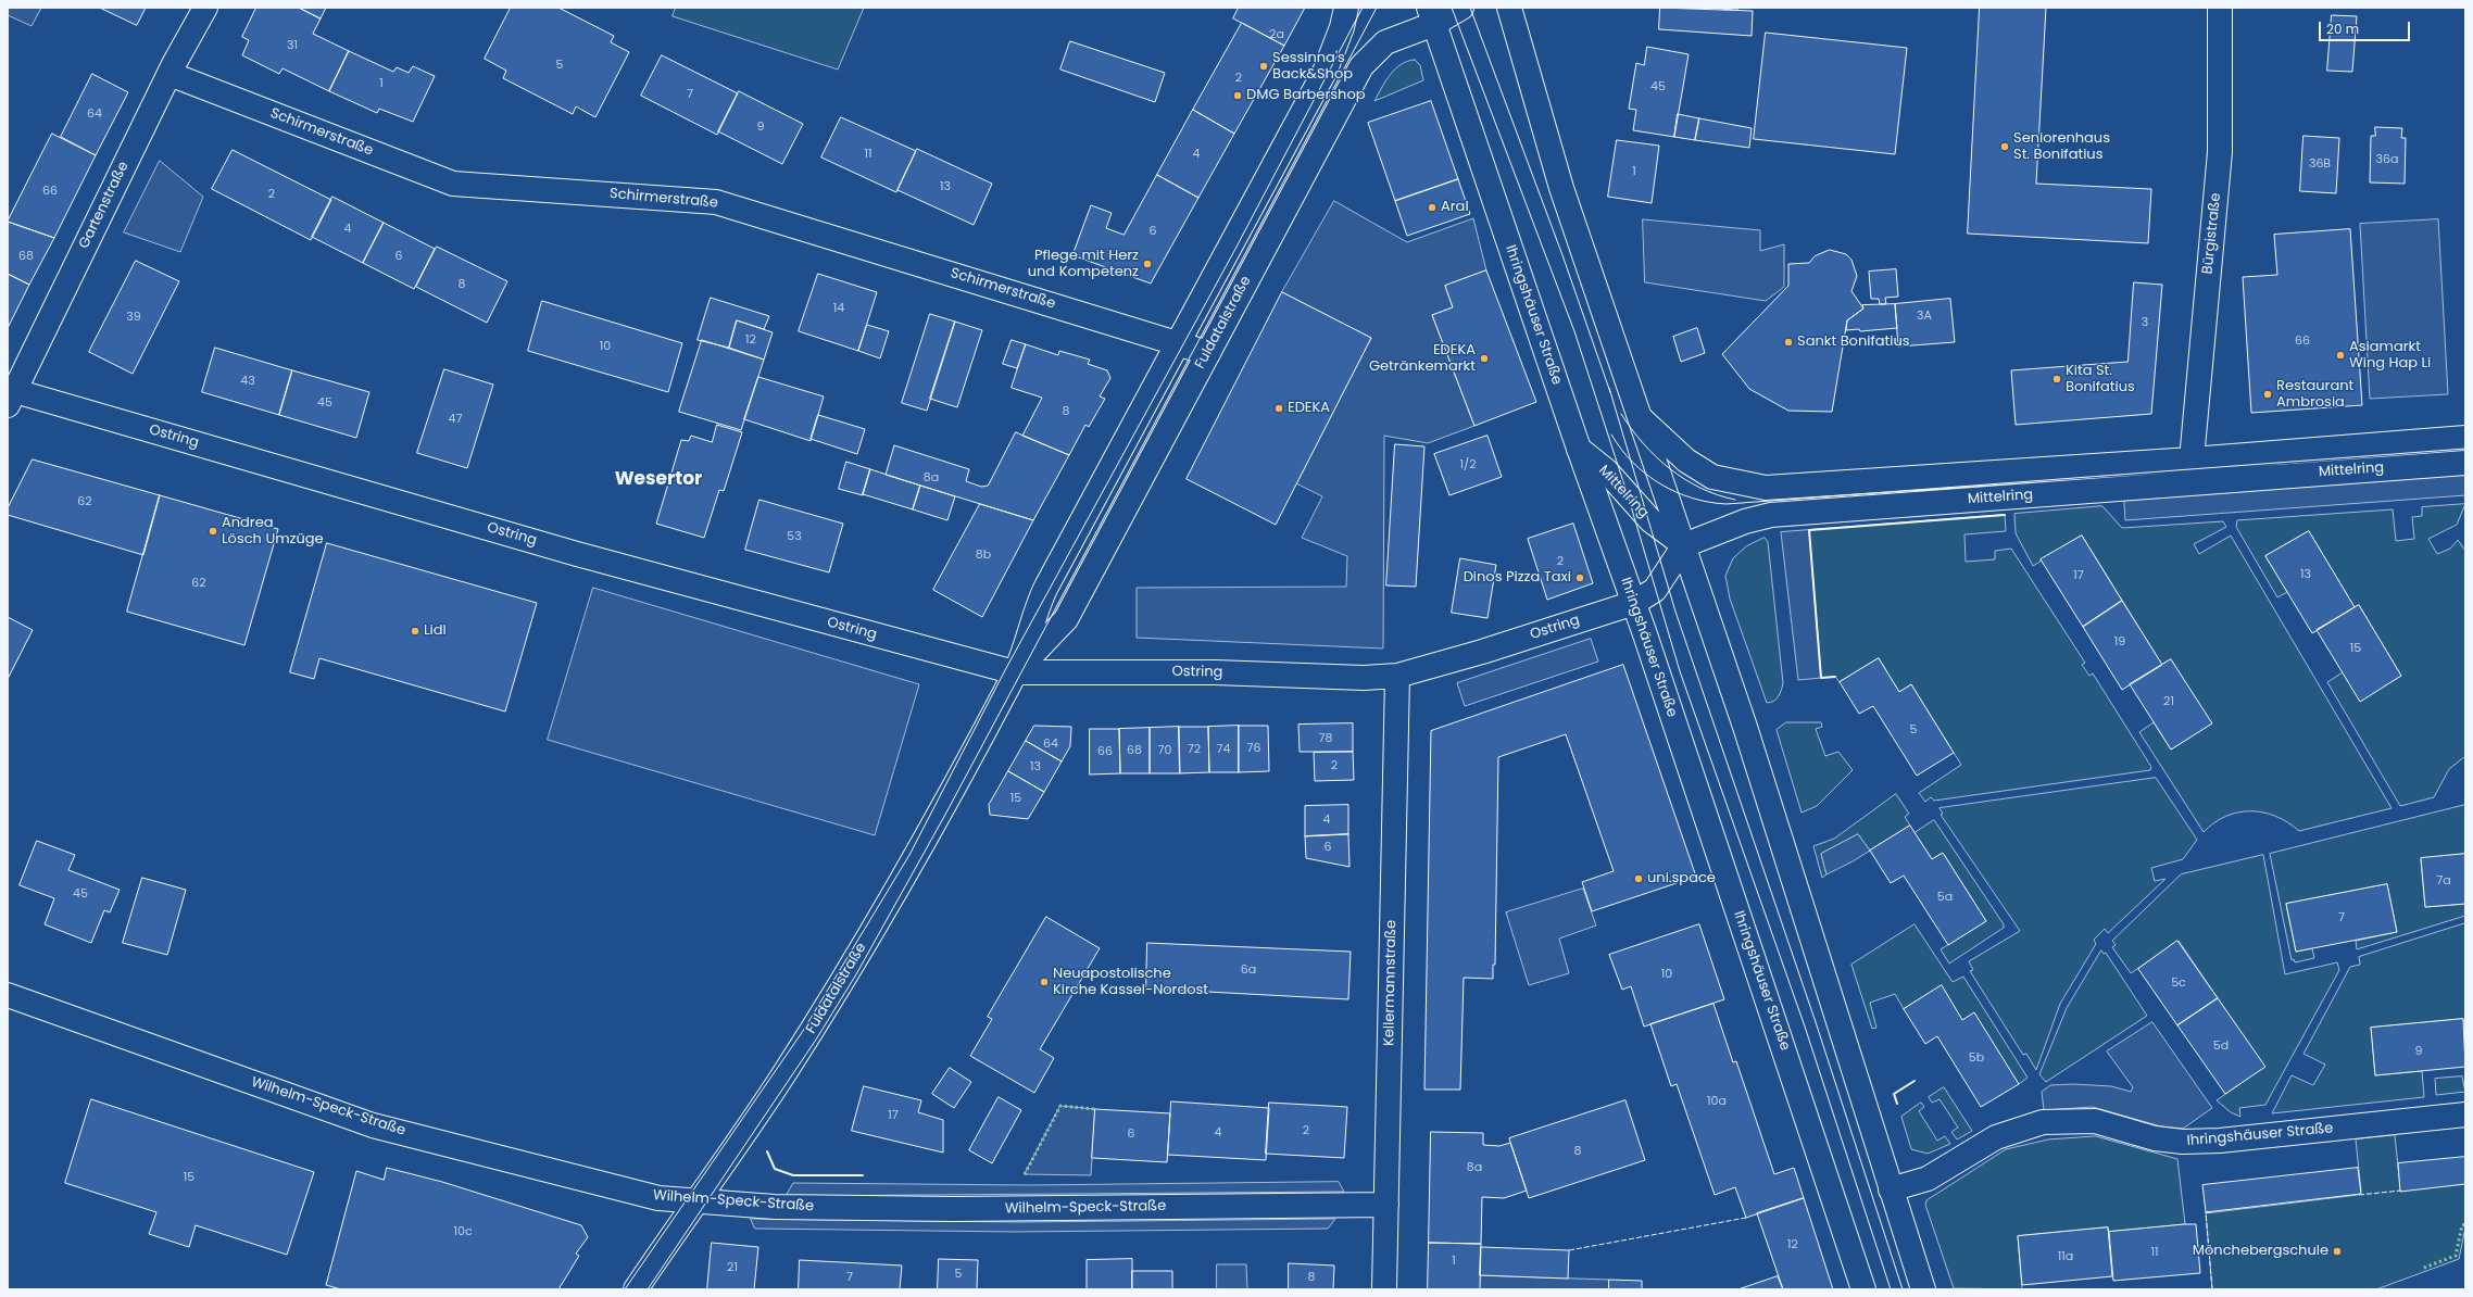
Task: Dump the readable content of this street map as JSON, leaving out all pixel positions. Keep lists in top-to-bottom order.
{
  "streets": {
    "street": [
      "Schirmerstraße",
      "Gartenstraße",
      "Bürgistraße",
      "Ihringshäuser Straße",
      "Fuldatalstraße",
      "Ostring",
      "Mittelring",
      "Kellermannstraße",
      "Wilhelm-Speck-Straße"
    ]
  },
  "crossings": [
    ["Schirmerstraße", "Gartenstraße"],
    ["Schirmerstraße", "Fuldatalstraße"],
    ["Gartenstraße", "Ostring"],
    ["Bürgistraße", "Mittelring"],
    ["Ihringshäuser Straße", "Fuldatalstraße"],
    ["Ihringshäuser Straße", "Ostring"],
    ["Ihringshäuser Straße", "Mittelring"],
    ["Fuldatalstraße", "Ostring"],
    ["Fuldatalstraße", "Wilhelm-Speck-Straße"],
    ["Ostring", "Mittelring"],
    ["Ostring", "Kellermannstraße"],
    ["Kellermannstraße", "Wilhelm-Speck-Straße"]
  ],
  "districts": ["Wesertor"],
  "places": [
    "Sessinna's Back&Shop",
    "DMG Barbershop",
    "Seniorenhaus St. Bonifatius",
    "Aral",
    "Pflege mit Herz und Kompetenz",
    "Sankt Bonifatius",
    "Asiamarkt Wing Hap Li",
    "EDEKA Getränkemarkt",
    "Kita St. Bonifatius",
    "Restaurant Ambrosia",
    "EDEKA",
    "Andrea Lösch Umzüge",
    "Dinos Pizza Taxi",
    "Lidl",
    "uni.space",
    "Neuapostolische Kirche Kassel-Nordost",
    "Mönchebergschule"
  ],
  "house_numbers": [
    "2a",
    "31",
    "5",
    "2",
    "1",
    "45",
    "7",
    "64",
    "9",
    "11",
    "4",
    "36a",
    "36B",
    "1",
    "13",
    "66",
    "2",
    "4",
    "6",
    "68",
    "6",
    "8",
    "14",
    "3A",
    "39",
    "3",
    "12",
    "66",
    "10",
    "43",
    "45",
    "8",
    "47",
    "1/2",
    "8a",
    "62",
    "53",
    "8b",
    "2",
    "13",
    "17",
    "62",
    "19",
    "15",
    "21",
    "5",
    "78",
    "64",
    "76",
    "72",
    "74",
    "68",
    "70",
    "66",
    "2",
    "13",
    "15",
    "4",
    "6",
    "7a",
    "45",
    "5a",
    "7",
    "6a",
    "10",
    "5c",
    "5d",
    "9",
    "5b",
    "10a",
    "17",
    "2",
    "4",
    "6",
    "8",
    "8a",
    "15",
    "10c",
    "12",
    "11",
    "11a",
    "1",
    "21",
    "5",
    "7",
    "8"
  ],
  "scale_bar": "20 m"
}
